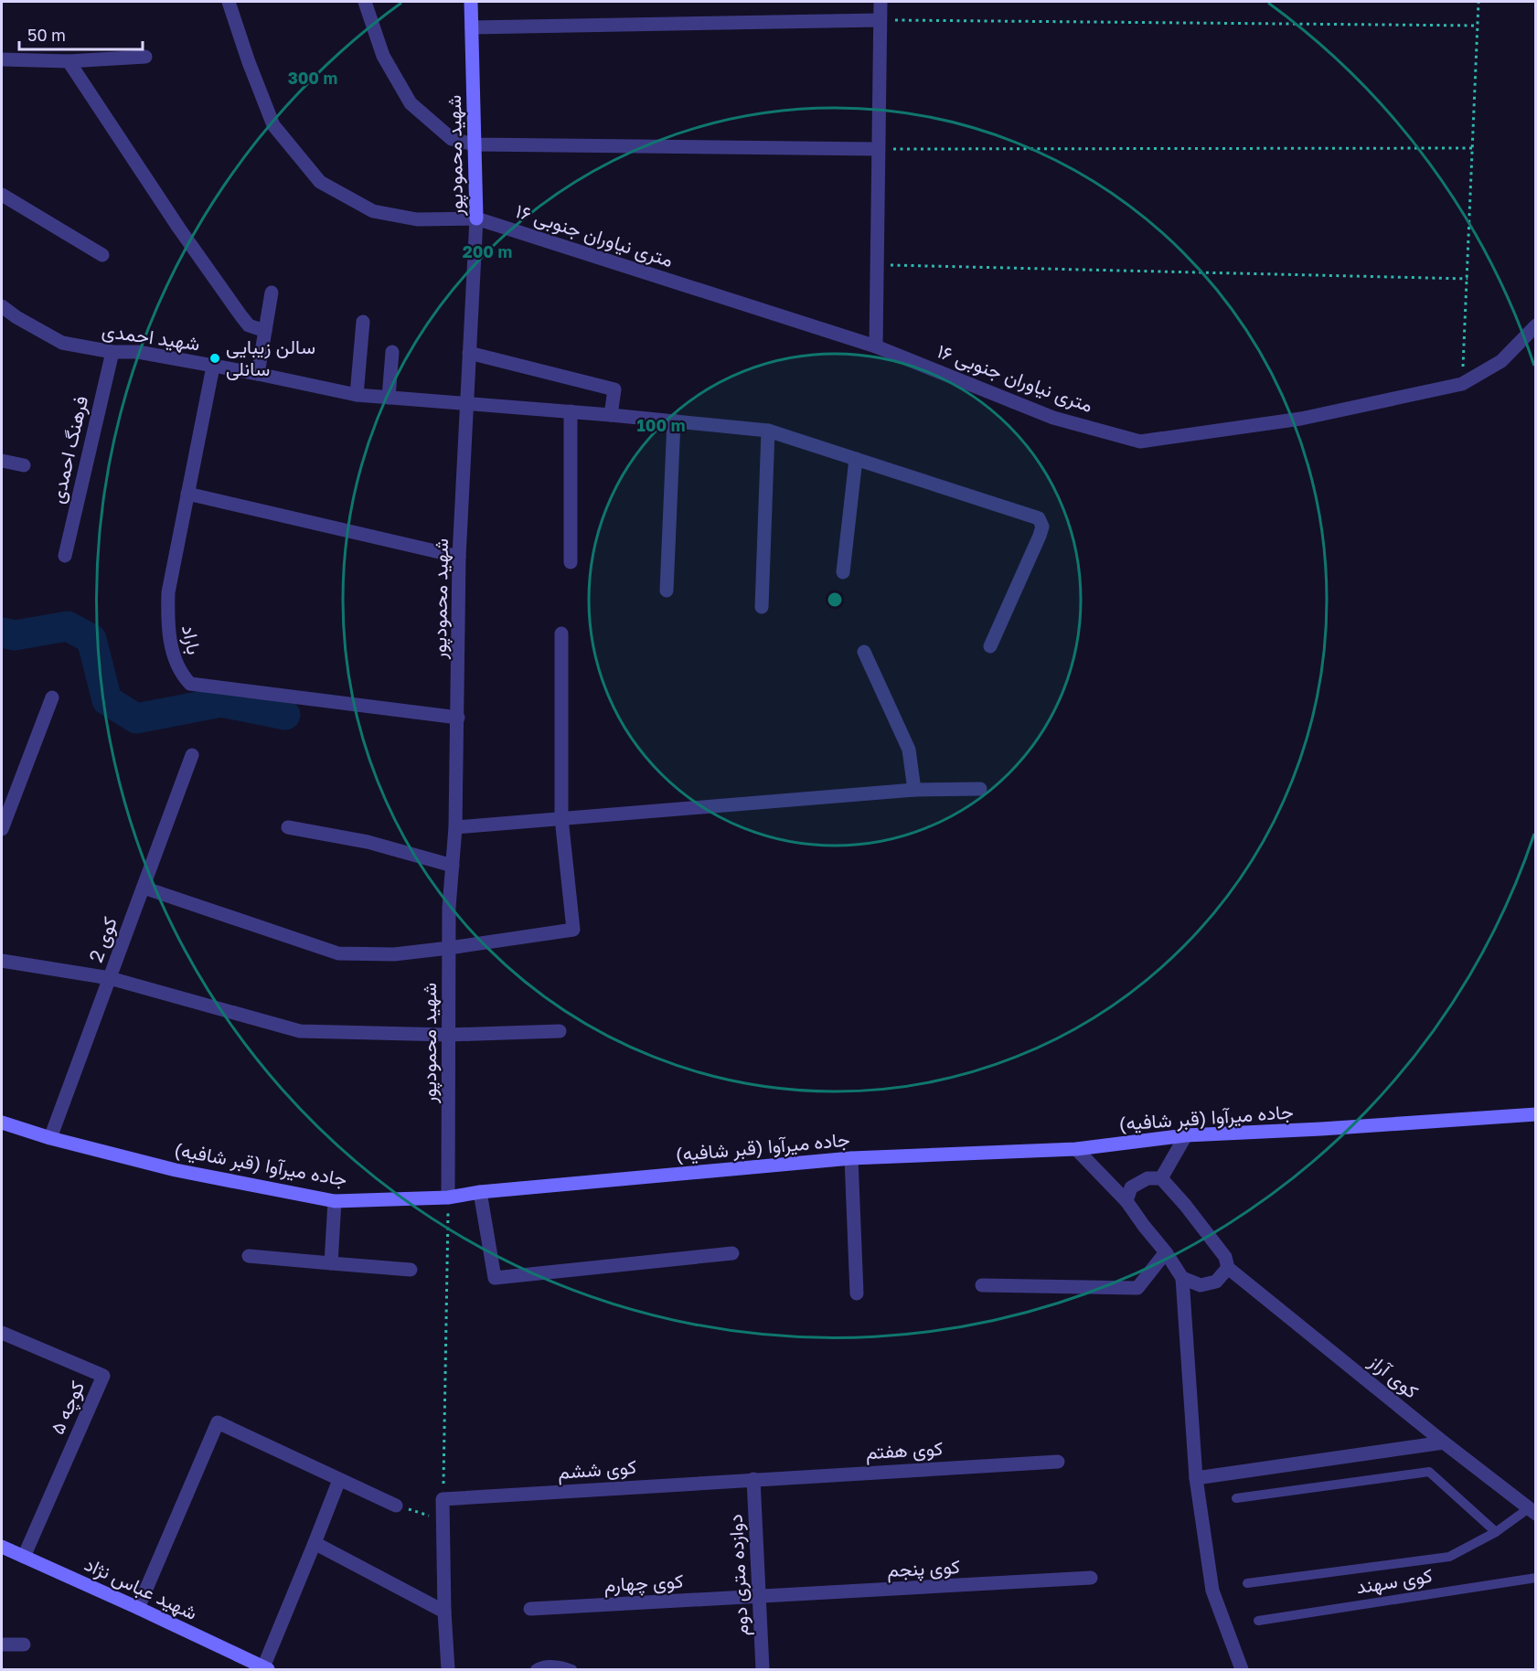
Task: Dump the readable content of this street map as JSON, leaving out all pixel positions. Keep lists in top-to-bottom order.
{
  "streets": {
    "street": [
      "شهید محمودپور",
      "۱۶ متری نیاوران جنوبی",
      "شهید احمدی",
      "فرهنگ احمدی",
      "باراد",
      "کوی 2",
      "جاده میرآوا (قبر شافیه)",
      "کوی آراز",
      "کوچه ۵",
      "کوی هفتم",
      "کوی ششم",
      "کوی پنجم",
      "دوازده متری دوم",
      "کوی چهارم",
      "شهید عباس نژاد"
    ],
    "lane": ["کوی سهند"]
  },
  "crossings": [
    ["شهید محمودپور", "۱۶ متری نیاوران جنوبی"],
    ["شهید محمودپور", "شهید احمدی"],
    ["شهید محمودپور", "باراد"],
    ["شهید محمودپور", "جاده میرآوا (قبر شافیه)"],
    ["شهید احمدی", "فرهنگ احمدی"],
    ["شهید احمدی", "باراد"],
    ["کوی 2", "جاده میرآوا (قبر شافیه)"],
    ["کوچه ۵", "شهید عباس نژاد"],
    ["کوی هفتم", "کوی ششم"],
    ["کوی هفتم", "دوازده متری دوم"],
    ["کوی ششم", "دوازده متری دوم"],
    ["کوی پنجم", "دوازده متری دوم"],
    ["کوی پنجم", "کوی چهارم"],
    ["دوازده متری دوم", "کوی چهارم"]
  ],
  "places": ["سالن زیبایی سانلی"],
  "scale_bar": "50 m",
  "rings": ["300 m", "200 m", "100 m"]
}
